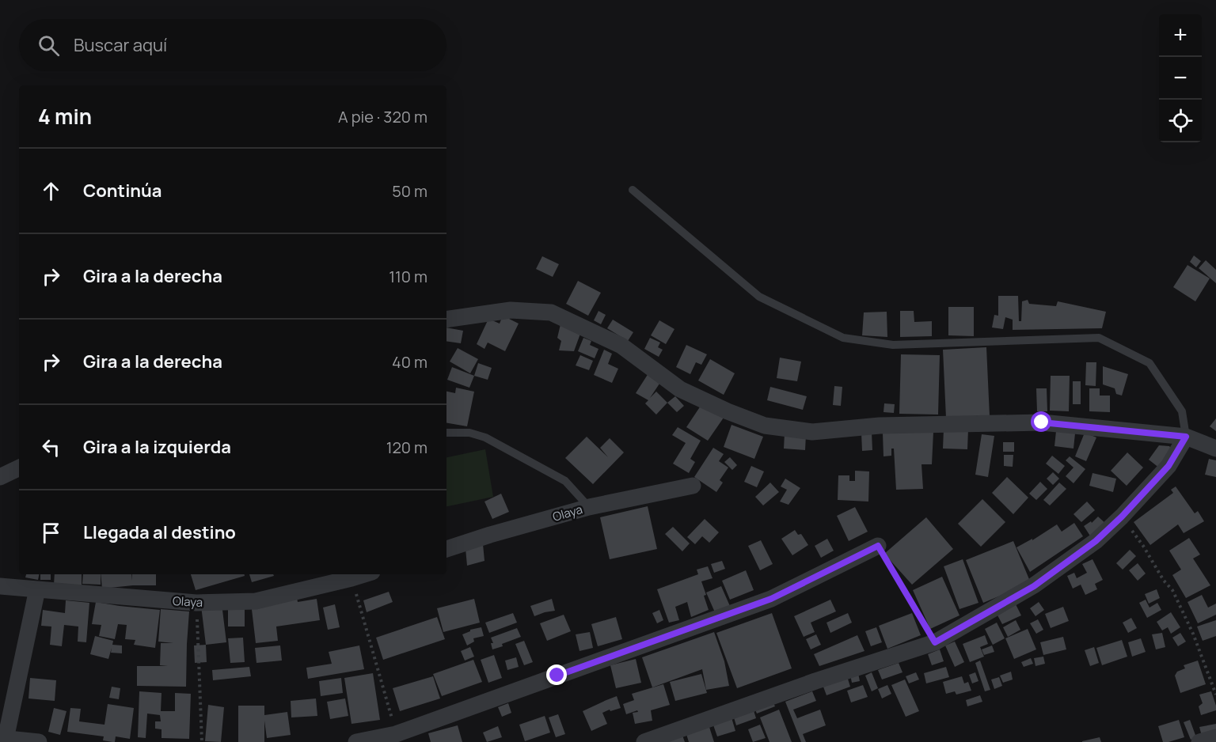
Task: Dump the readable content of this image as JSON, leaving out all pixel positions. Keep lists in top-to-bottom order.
{
  "streets": {
    "street": ["Olaya"]
  },
  "page": {
    "map_buttons": ["+", "−"],
    "search": "Buscar aquí",
    "heading": ["4 min", "A pie · 320 m"],
    "list": [
      ["Continúa", "50 m"],
      ["Gira a la derecha", "110 m"],
      ["Gira a la derecha", "40 m"],
      ["Gira a la izquierda", "120 m"],
      "Llegada al destino"
    ]
  }
}
